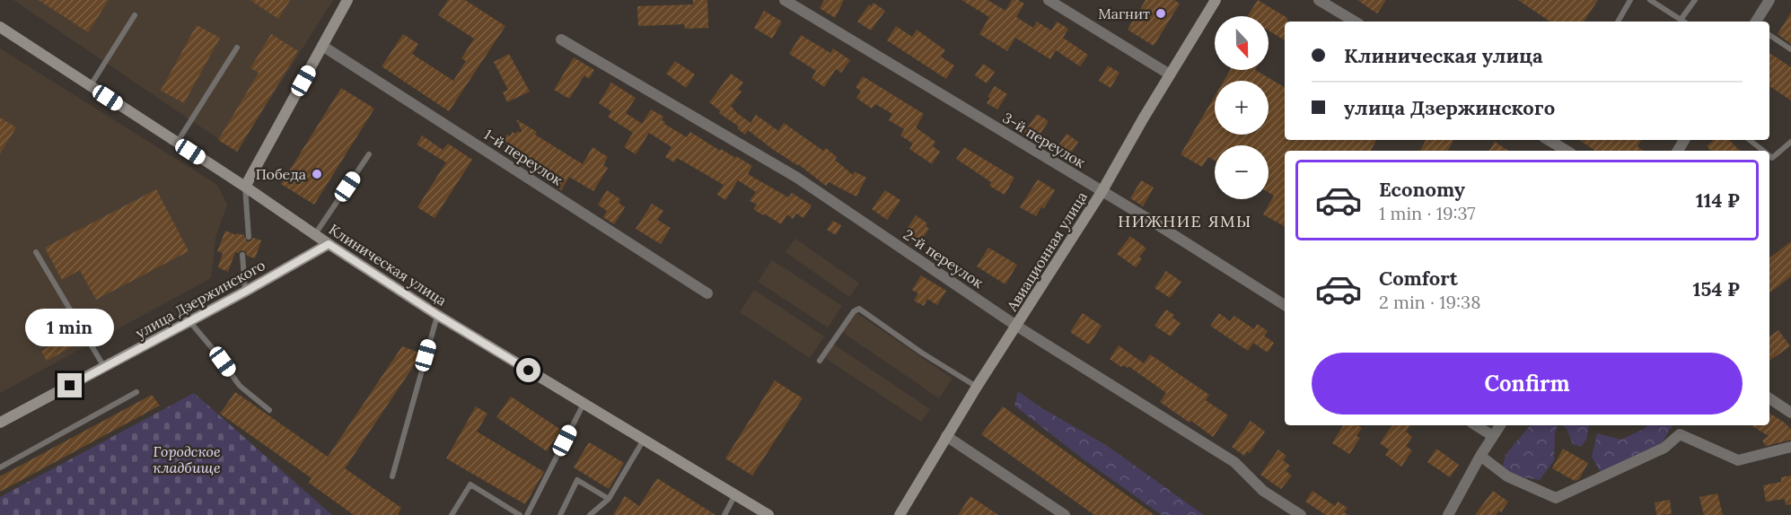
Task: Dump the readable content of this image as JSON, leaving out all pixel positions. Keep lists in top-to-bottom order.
{
  "streets": {
    "main road": ["Авиационная улица", "Клиническая улица", "улица Дзержинского"],
    "street": ["3-й переулок", "1-й переулок", "2-й переулок"]
  },
  "crossings": [
    ["3-й переулок", "Авиационная улица"],
    ["Авиационная улица", "2-й переулок"],
    ["Клиническая улица", "улица Дзержинского"]
  ],
  "districts": ["НИЖНИЕ ЯМЫ"],
  "parks": ["Городское кладбище"],
  "places": ["Магнит", "Победа"],
  "north": "bottom",
  "page": {
    "map_buttons": ["+", "−"],
    "banner": ["Клиническая улица", "улица Дзержинского"],
    "list": [
      {
        "name": "Economy",
        "note": "1 min · 19:37",
        "value": "114 ₽"
      },
      {
        "name": "Comfort",
        "note": "2 min · 19:38",
        "value": "154 ₽"
      }
    ],
    "bubble": "1 min",
    "buttons": "Confirm"
  }
}
